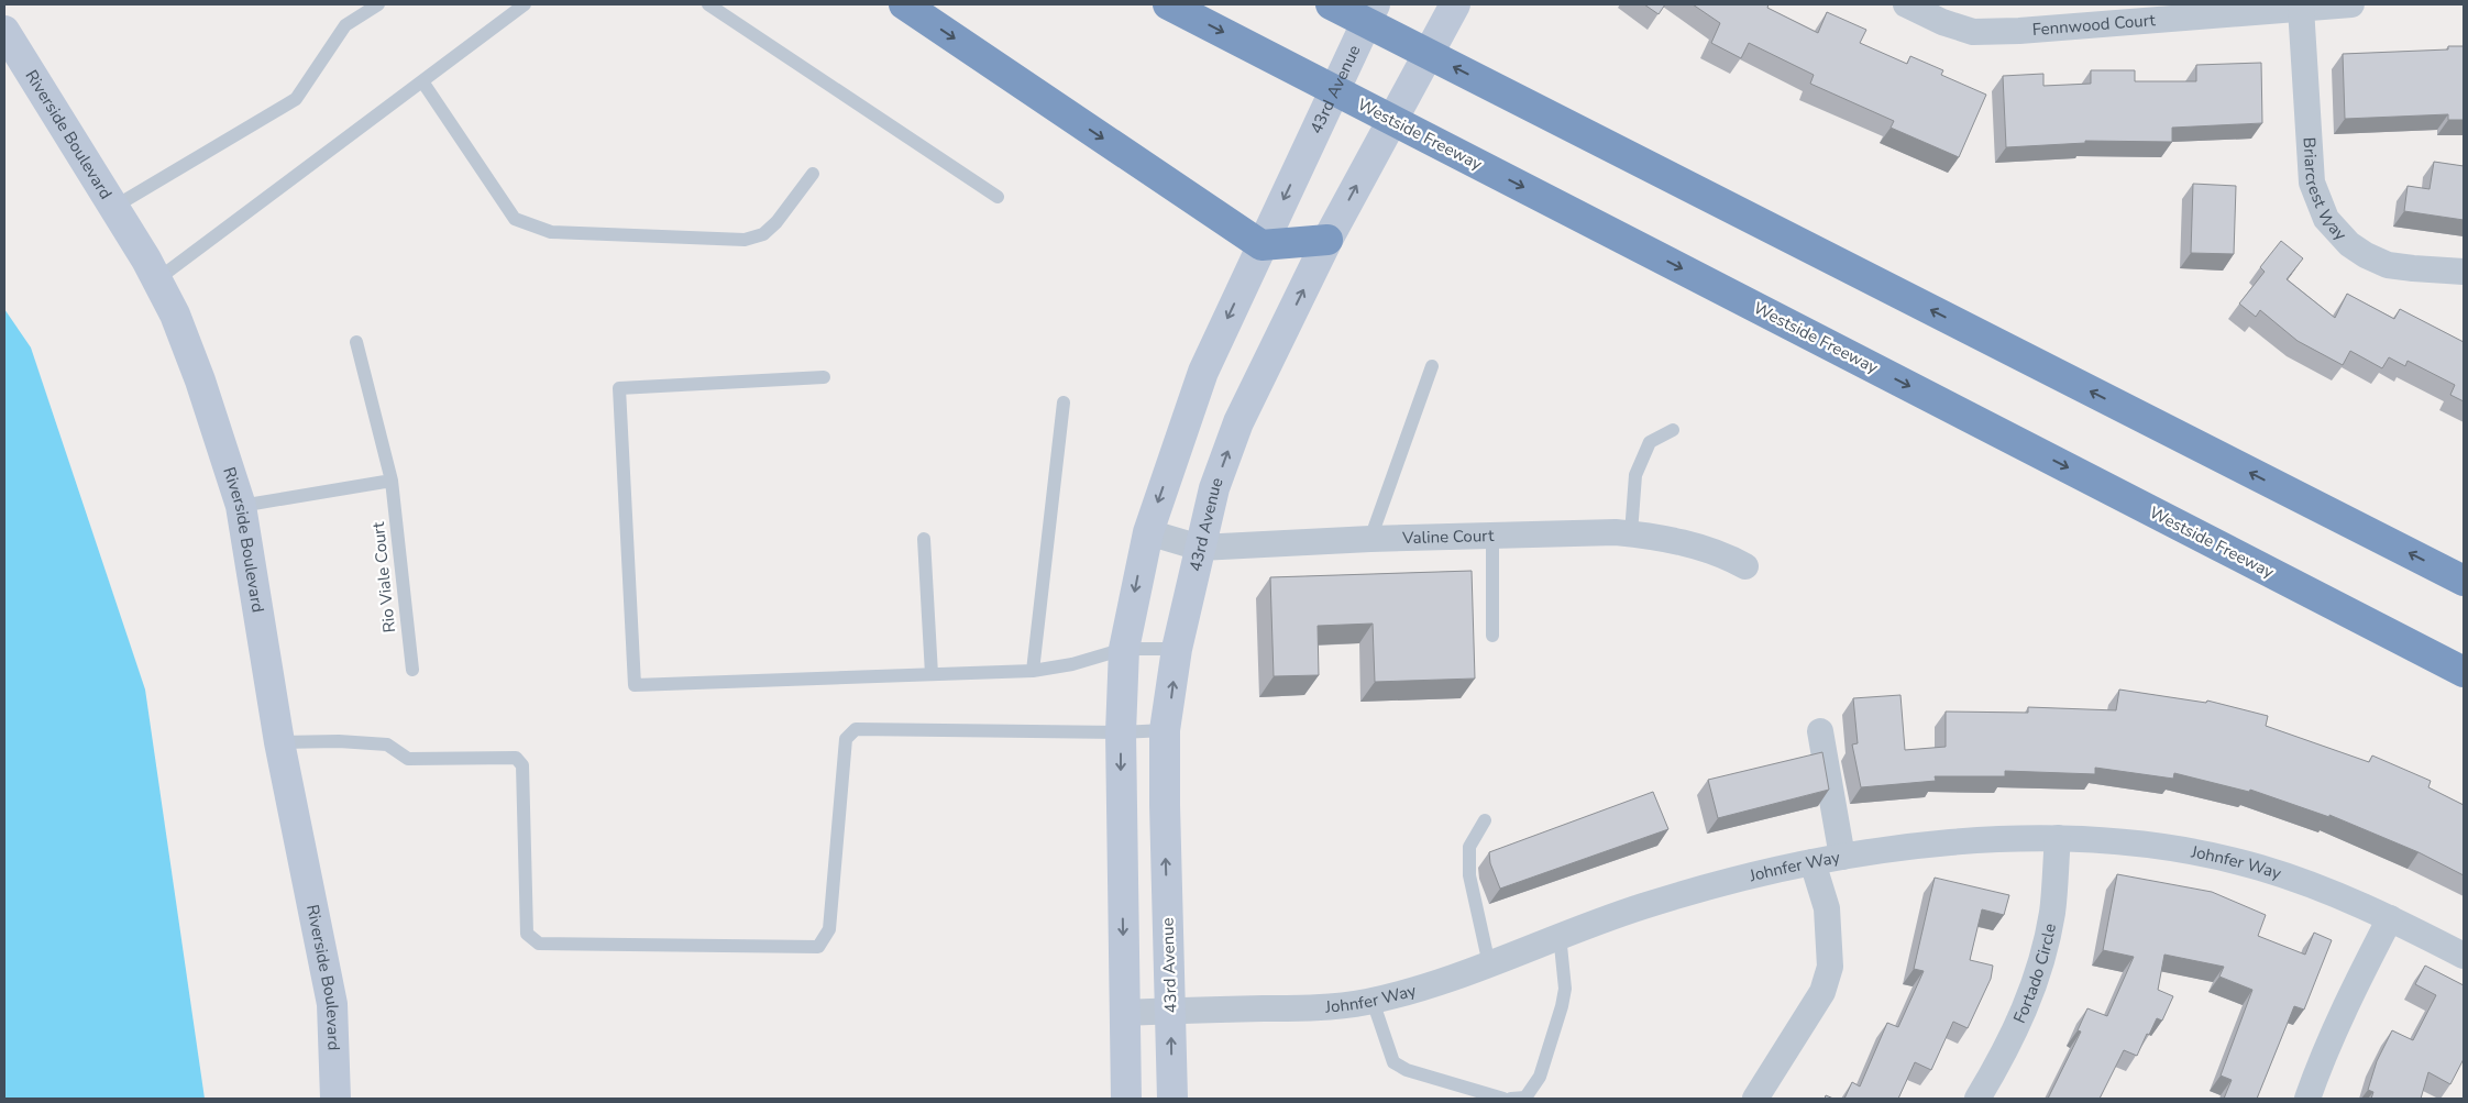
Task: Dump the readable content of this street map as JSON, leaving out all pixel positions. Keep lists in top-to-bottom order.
{
  "streets": {
    "highway": ["Westside Freeway"],
    "main road": ["43rd Avenue", "Riverside Boulevard"],
    "street": [
      "Fennwood Court",
      "Briarcrest Way",
      "Valine Court",
      "Johnfer Way",
      "Fortado Circle"
    ],
    "lane": ["Rio Viale Court"]
  },
  "crossings": [
    ["Fennwood Court", "Briarcrest Way"],
    ["43rd Avenue", "Valine Court"],
    ["43rd Avenue", "Johnfer Way"],
    ["Johnfer Way", "Fortado Circle"]
  ]
}
